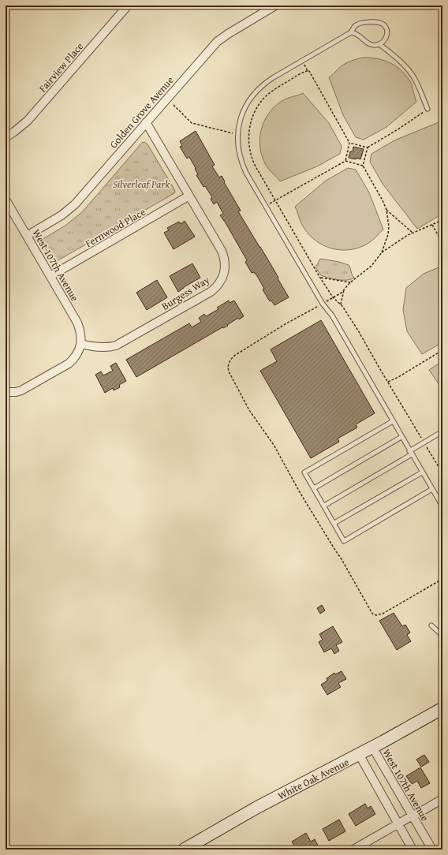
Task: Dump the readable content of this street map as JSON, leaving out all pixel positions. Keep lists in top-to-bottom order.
{
  "streets": {
    "street": [
      "Fairview Place",
      "Golden Grove Avenue",
      "Fernwood Place",
      "West 107th Avenue",
      "Burgess Way",
      "White Oak Avenue"
    ]
  },
  "crossings": [
    ["Golden Grove Avenue", "West 107th Avenue"],
    ["Golden Grove Avenue", "Burgess Way"],
    ["Fernwood Place", "West 107th Avenue"],
    ["Fernwood Place", "Burgess Way"],
    ["West 107th Avenue", "Burgess Way"],
    ["West 107th Avenue", "White Oak Avenue"]
  ],
  "parks": ["Silverleaf Park"]
}
